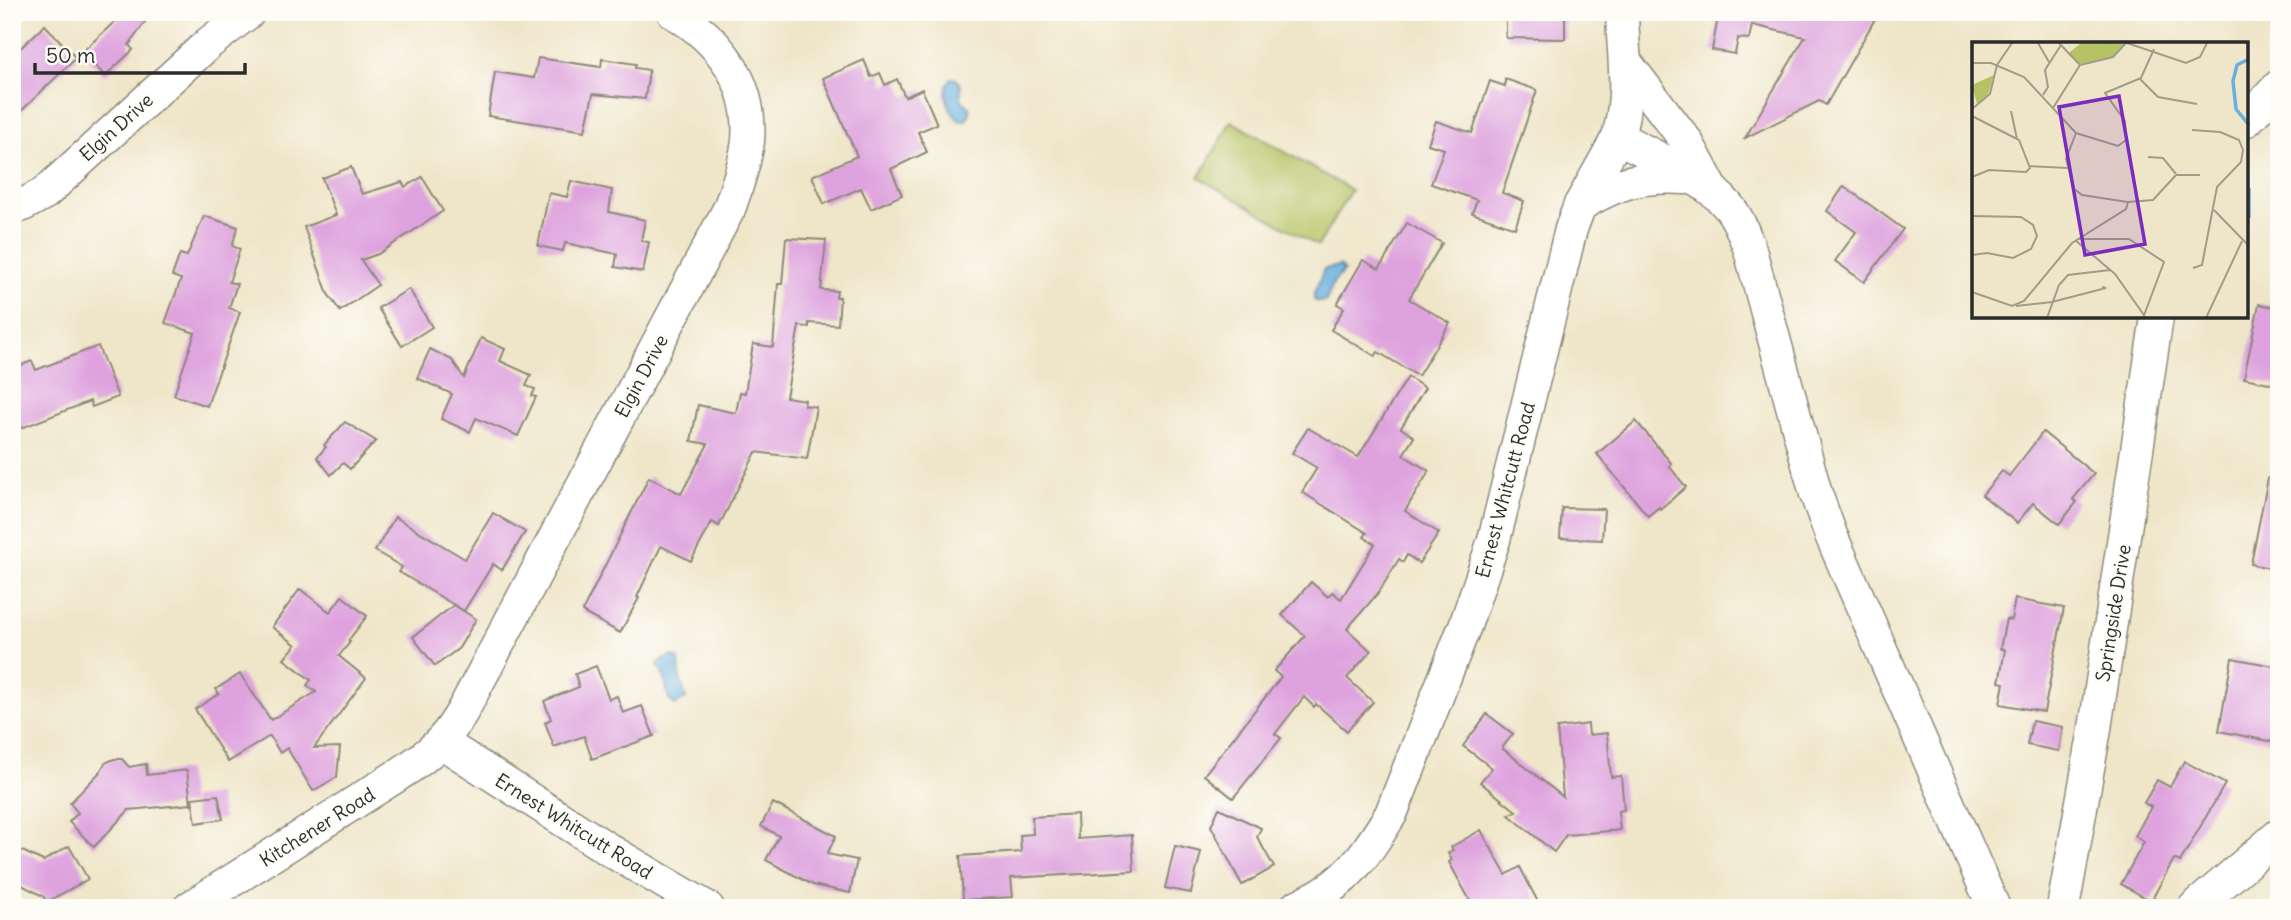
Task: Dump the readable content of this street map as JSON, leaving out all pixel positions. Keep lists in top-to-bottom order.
{
  "streets": {
    "street": [
      "Elgin Drive",
      "Ernest Whitcutt Road",
      "Springside Drive",
      "Kitchener Road"
    ]
  },
  "crossings": [
    ["Elgin Drive", "Ernest Whitcutt Road"],
    ["Elgin Drive", "Kitchener Road"],
    ["Ernest Whitcutt Road", "Kitchener Road"]
  ],
  "scale_bar": "50 m"
}
